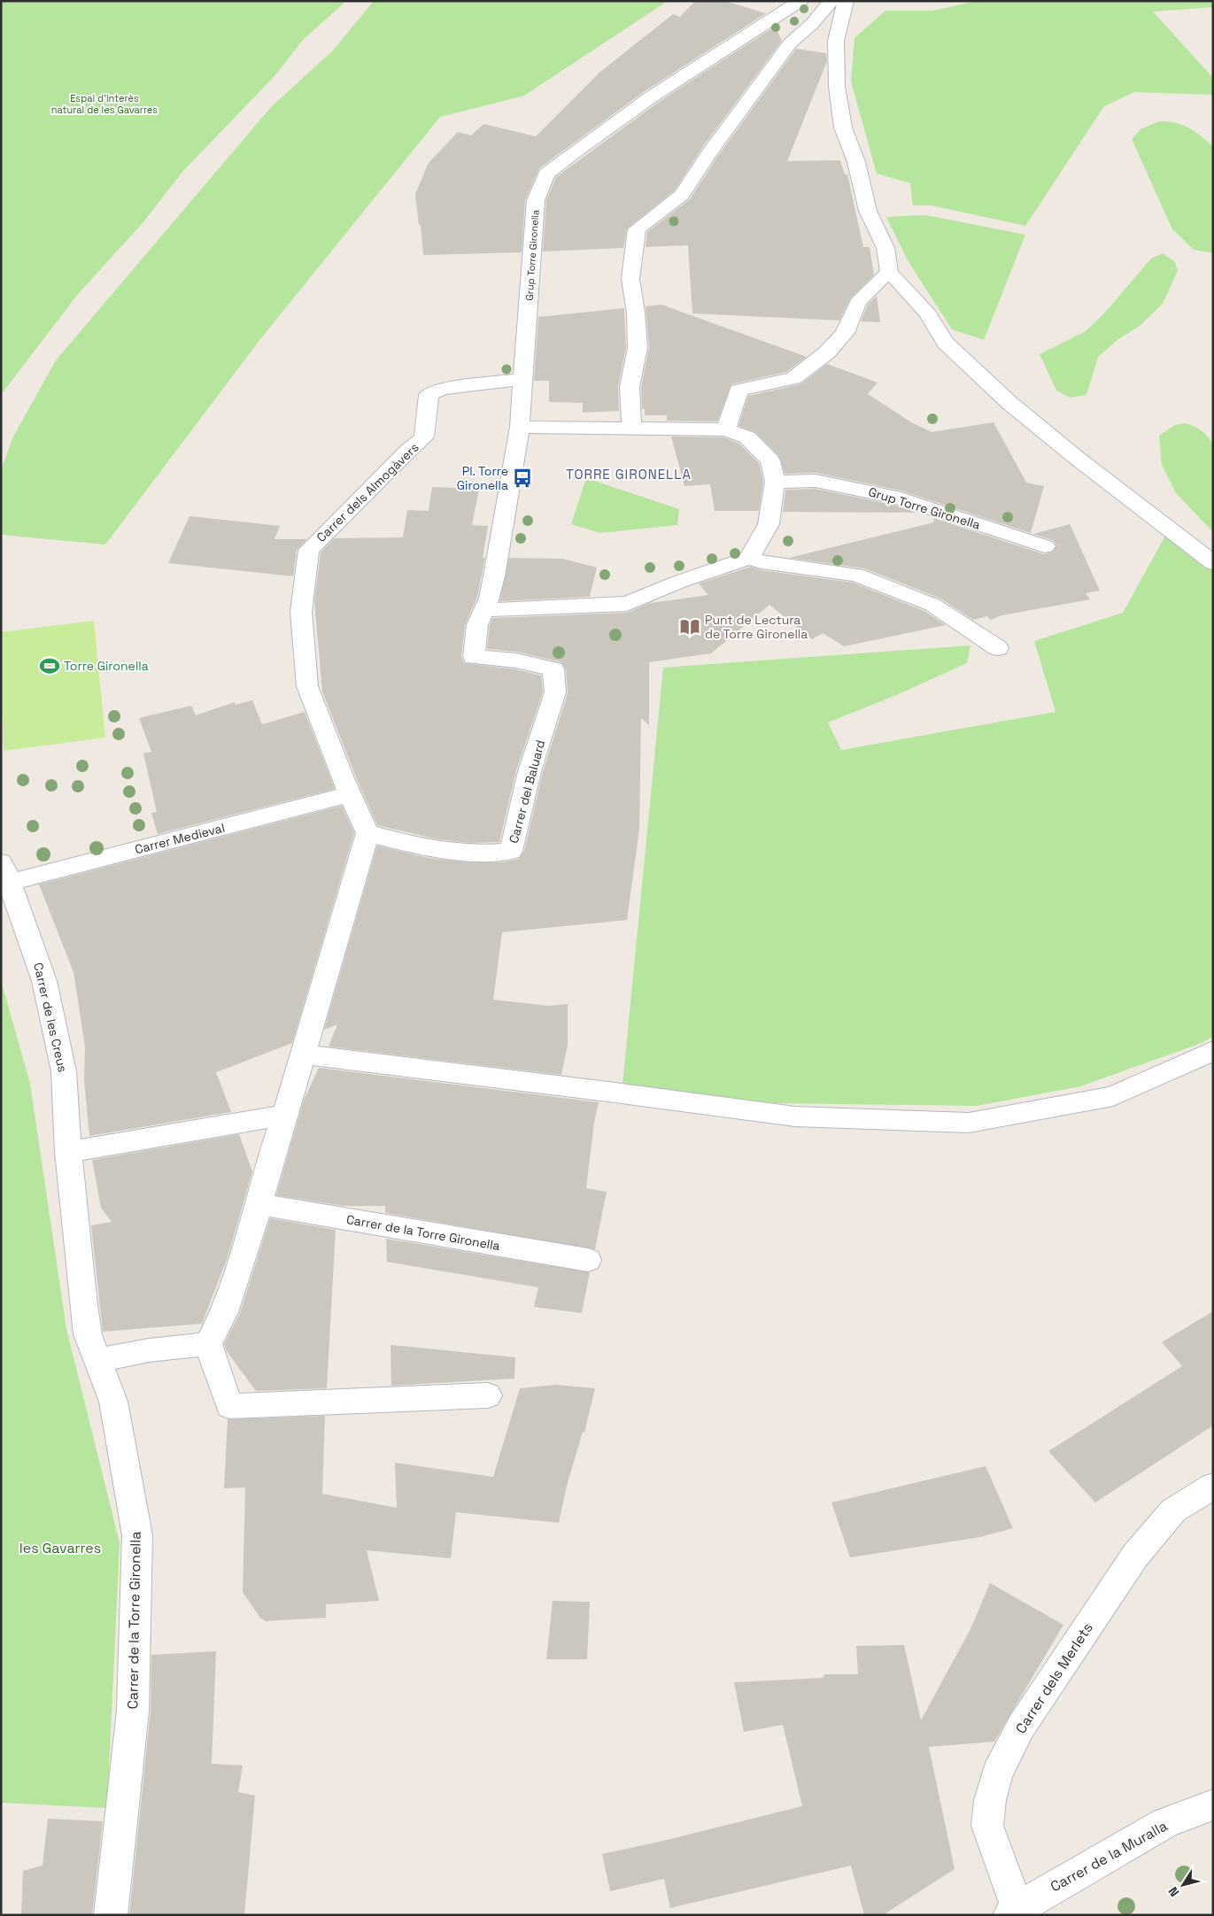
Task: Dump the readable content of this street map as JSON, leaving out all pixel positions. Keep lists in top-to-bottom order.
{
  "streets": {
    "street": [
      "Grup Torre Gironella",
      "Carrer dels Almogàvers",
      "Carrer del Baluard",
      "Carrer Medieval",
      "Carrer de les Creus",
      "Carrer de la Torre Gironella",
      "Carrer dels Merlets",
      "Carrer de la Muralla"
    ]
  },
  "crossings": [
    ["Grup Torre Gironella", "Carrer dels Almogàvers"],
    ["Carrer dels Almogàvers", "Carrer del Baluard"],
    ["Carrer dels Almogàvers", "Carrer Medieval"],
    ["Carrer Medieval", "Carrer de les Creus"],
    ["Carrer de les Creus", "Carrer de la Torre Gironella"],
    ["Carrer dels Merlets", "Carrer de la Muralla"]
  ],
  "districts": ["TORRE GIRONELLA"],
  "parks": ["Espai d'interès natural de les Gavarres", "les Gavarres"],
  "places": {
    "bus stop": ["Pl. Torre Gironella"],
    "library": ["Punt de Lectura de Torre Gironella"],
    "sports": ["Torre Gironella"]
  },
  "north": "bottom left"
}
